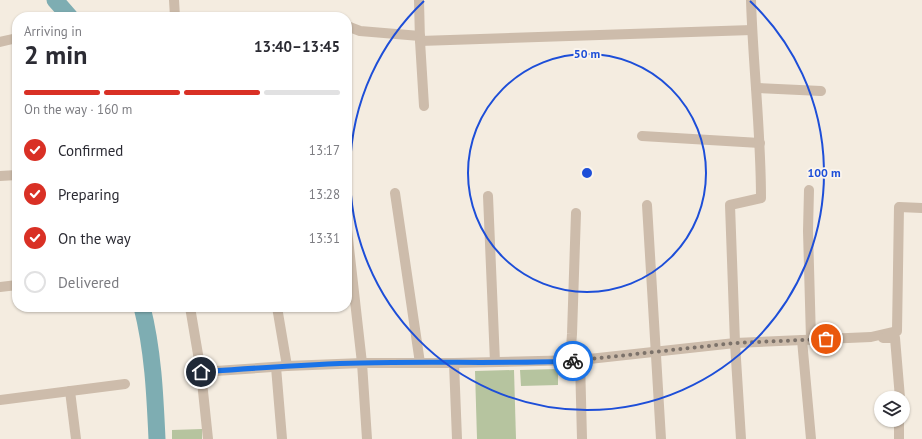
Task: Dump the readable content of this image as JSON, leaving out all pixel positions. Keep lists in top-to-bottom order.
{
  "page": {
    "heading": ["2 min", "Arriving in", "13:40–13:45"],
    "bar": "On the way · 160 m",
    "list": [
      ["Confirmed", "13:17"],
      ["Preparing", "13:28"],
      ["On the way", "13:31"],
      "Delivered"
    ]
  },
  "rings": ["50 m", "100 m"]
}
